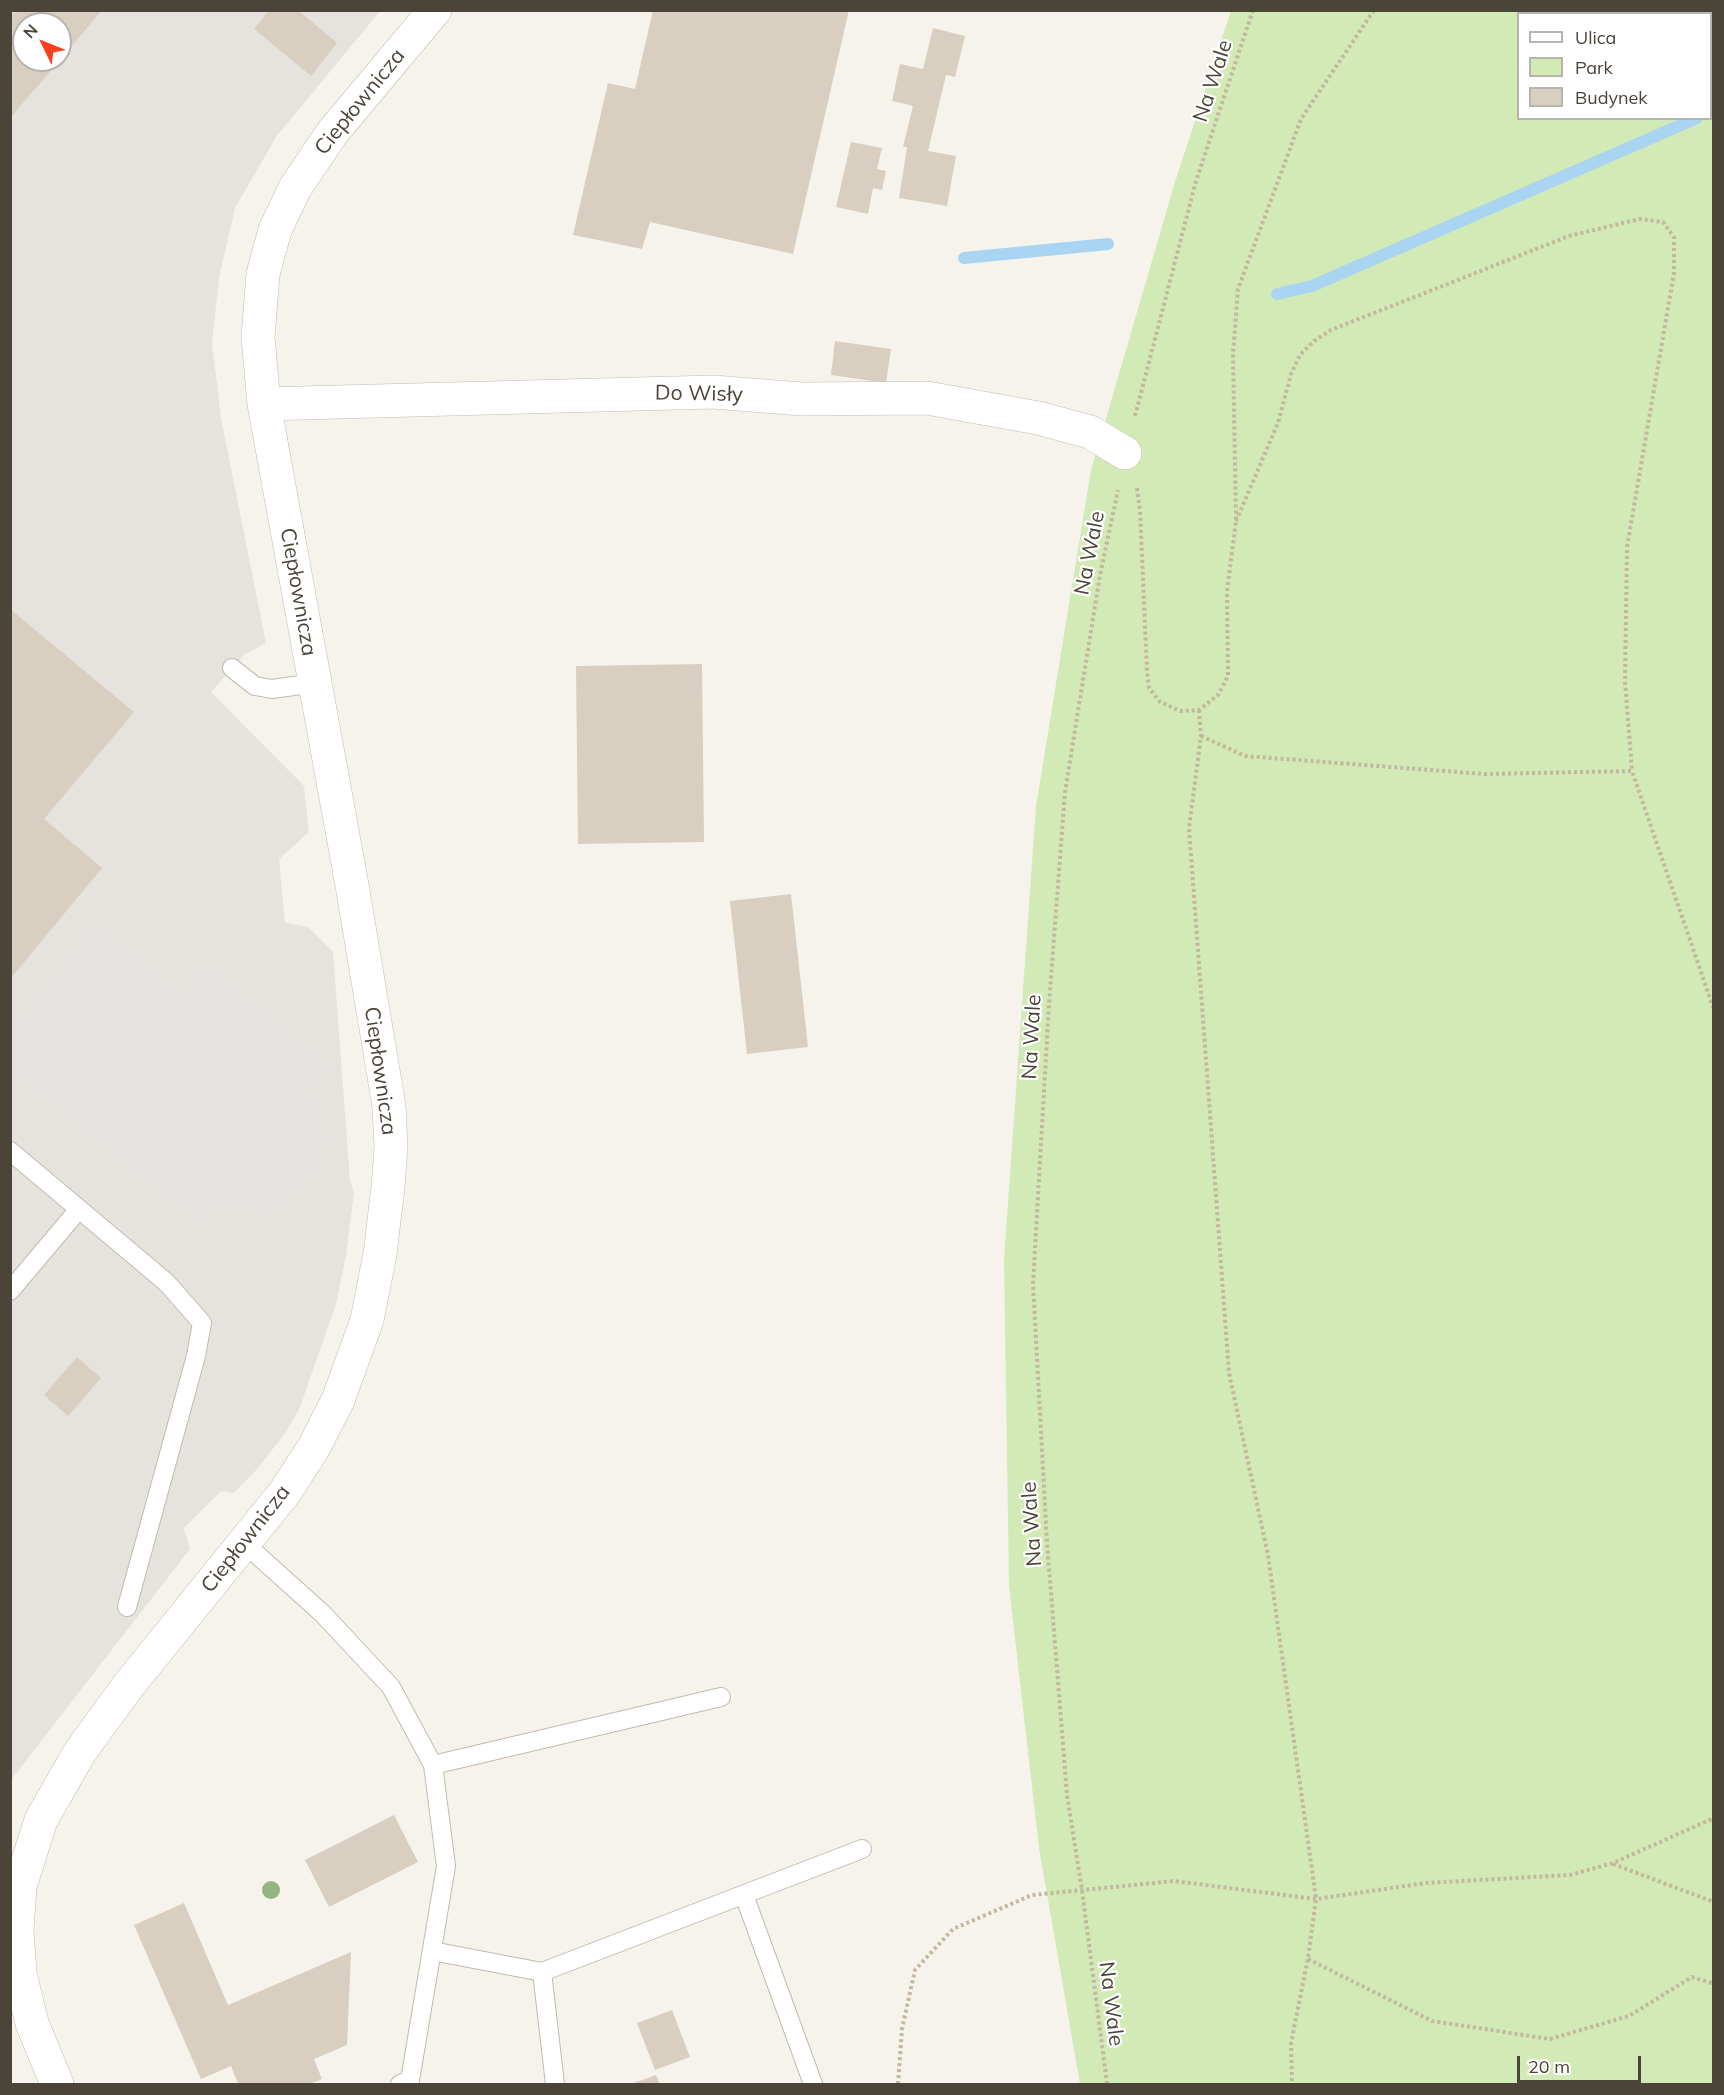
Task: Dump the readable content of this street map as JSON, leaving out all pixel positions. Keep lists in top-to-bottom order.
{
  "streets": {
    "street": ["Ciepłownicza", "Do Wisły"],
    "path": ["Na Wale"]
  },
  "crossings": [
    ["Na Wale", "Do Wisły"],
    ["Ciepłownicza", "Do Wisły"]
  ],
  "legend": ["Ulica", "Park", "Budynek"],
  "scale_bar": "20 m",
  "north": "top left"
}
